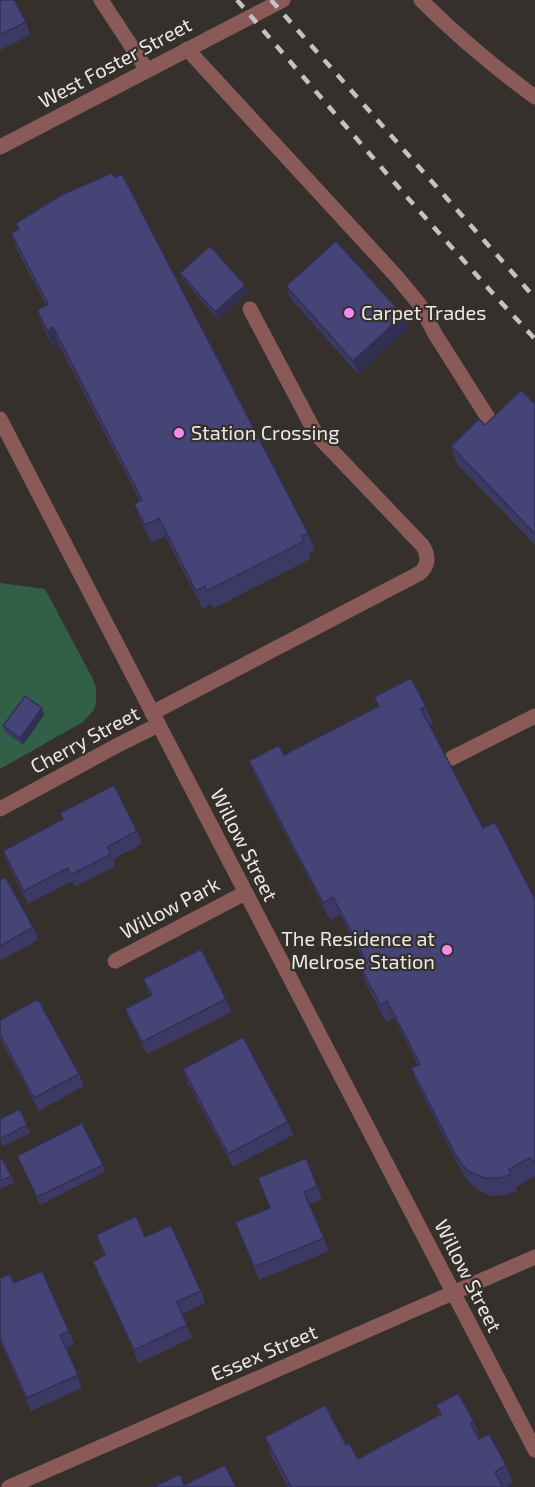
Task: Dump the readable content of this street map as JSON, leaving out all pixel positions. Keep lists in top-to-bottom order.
{
  "streets": {
    "street": [
      "West Foster Street",
      "Cherry Street",
      "Willow Street",
      "Willow Park",
      "Essex Street"
    ]
  },
  "crossings": [
    ["Cherry Street", "Willow Street"],
    ["Willow Street", "Willow Park"],
    ["Willow Street", "Essex Street"]
  ],
  "places": ["Carpet Trades", "Station Crossing", "The Residence at Melrose Station"]
}
